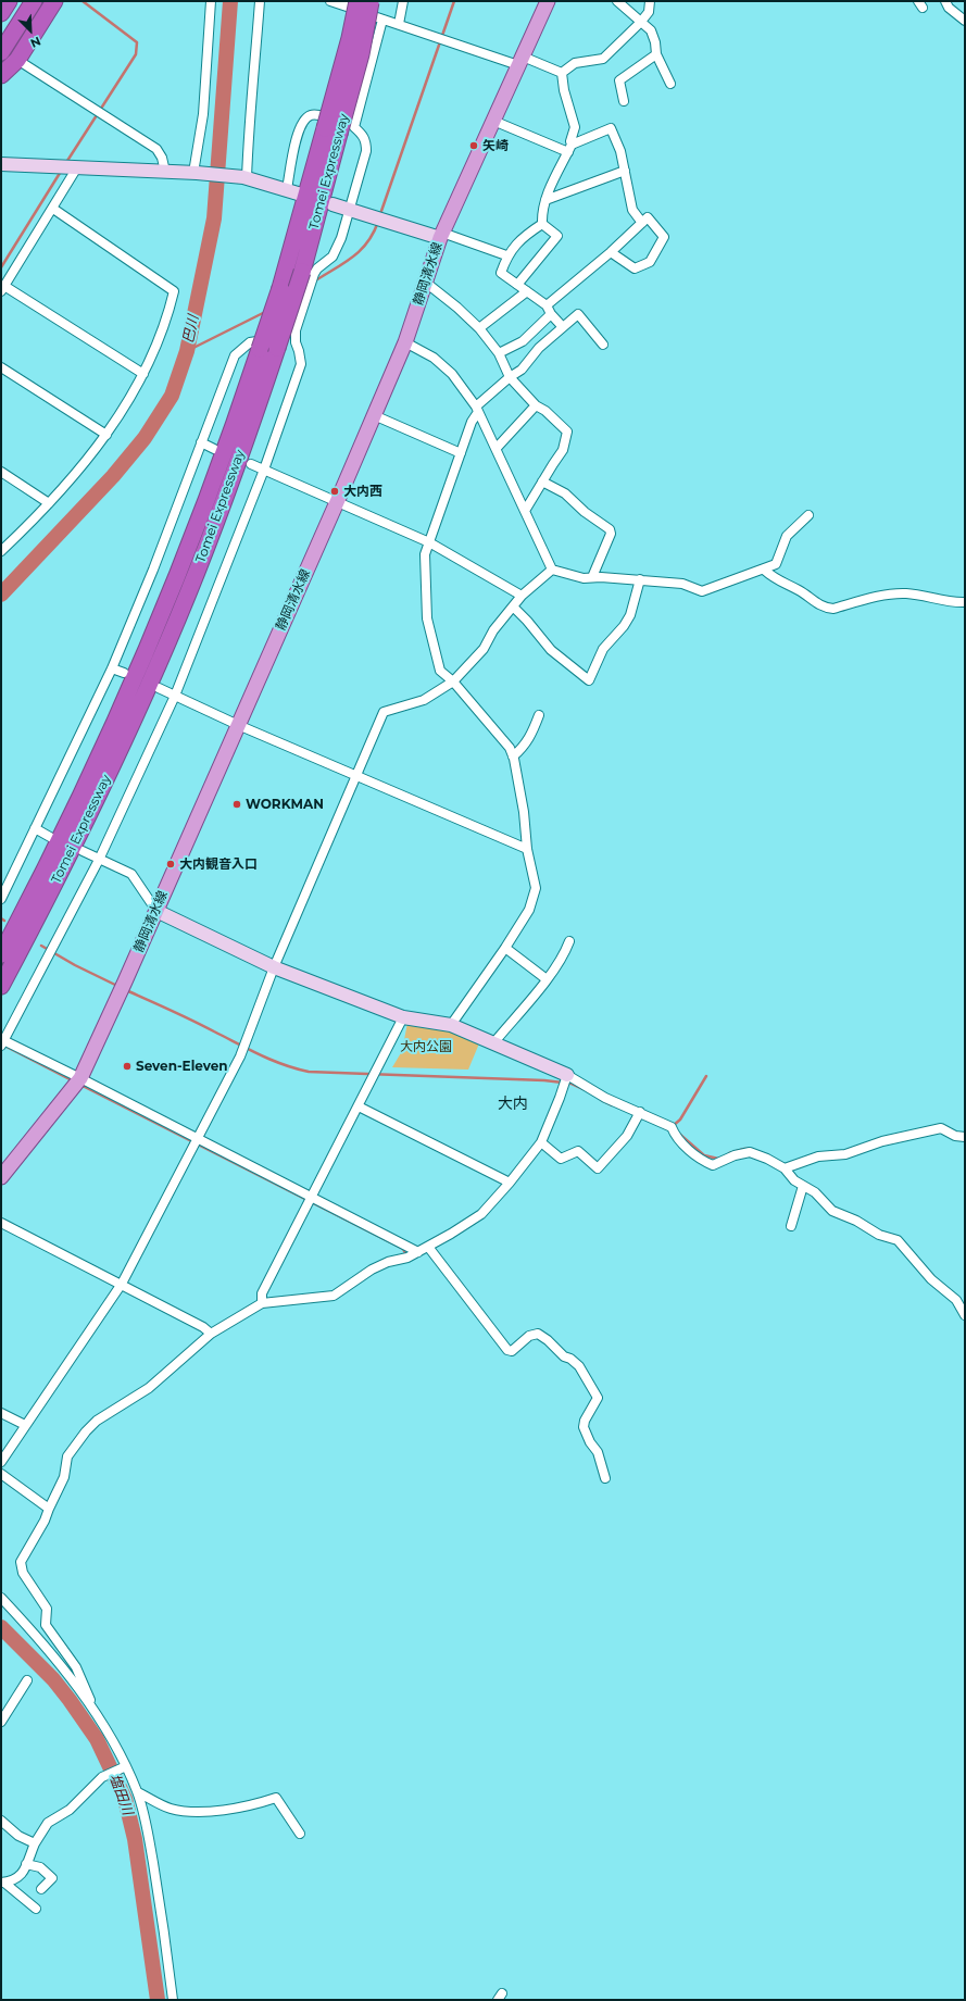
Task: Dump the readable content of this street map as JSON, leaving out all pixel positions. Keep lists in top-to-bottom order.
{
  "streets": {
    "highway": ["Tomei Expressway"],
    "main road": ["静岡清水線"]
  },
  "districts": ["大内"],
  "water": ["巴川", "塩田川"],
  "parks": ["大内公園"],
  "places": [
    "矢崎",
    "大内西",
    "WORKMAN",
    "大内観音入口",
    "Seven-Eleven"
  ],
  "north": "bottom right"
}
